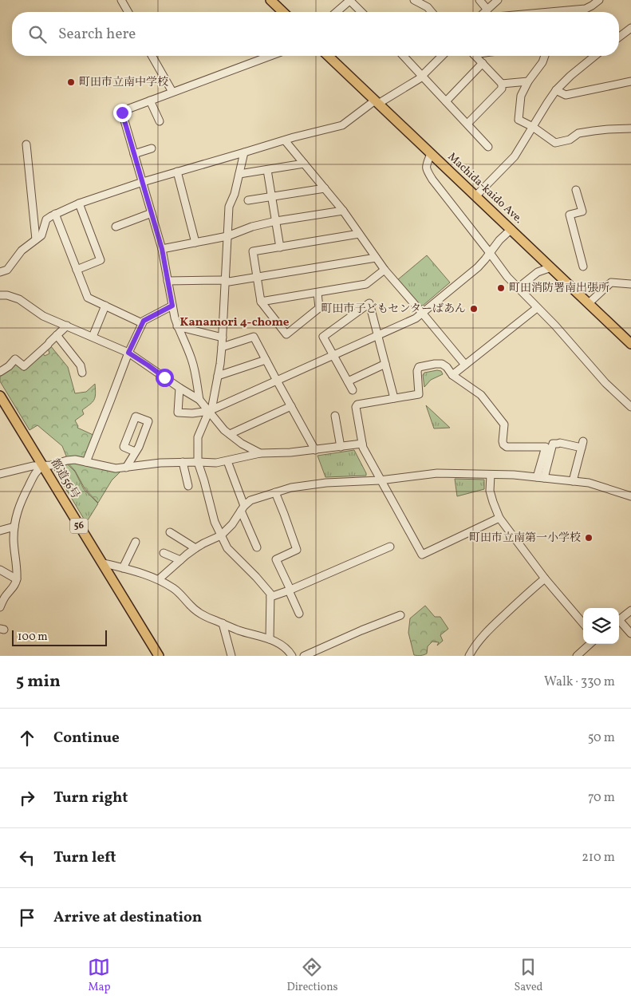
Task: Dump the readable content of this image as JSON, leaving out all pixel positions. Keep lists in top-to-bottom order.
{
  "streets": {
    "main road": ["Machida-kaido Ave.", "都道56号", "56"]
  },
  "districts": ["Kanamori 4-chome"],
  "places": [
    "町田市立南中学校",
    "町田消防署南出張所",
    "町田市子どもセンターばあん",
    "町田市立南第一小学校"
  ],
  "scale_bar": "100 m",
  "page": {
    "search": "Search here",
    "scale": "100 m",
    "heading": ["5 min", "Walk · 330 m"],
    "list": [
      ["Continue", "50 m"],
      ["Turn right", "70 m"],
      ["Turn left", "210 m"],
      "Arrive at destination"
    ],
    "nav": ["Map", "Directions", "Saved"]
  }
}
